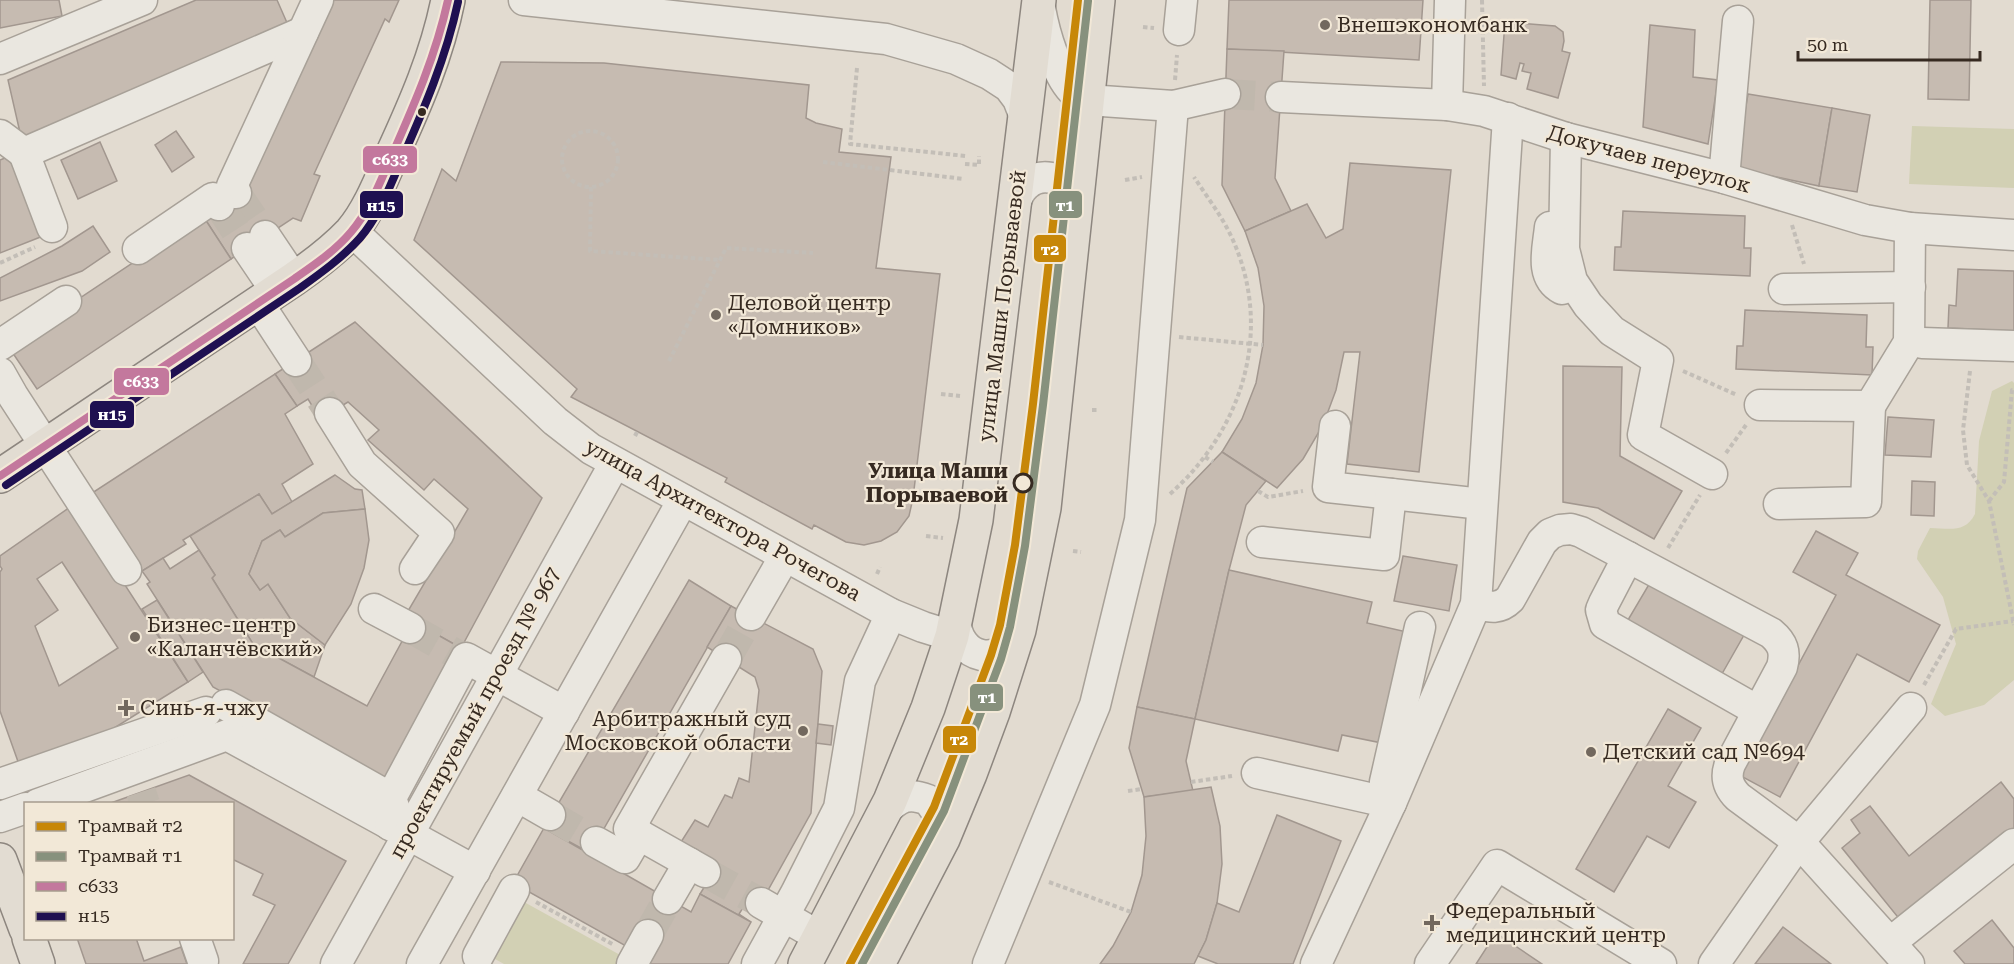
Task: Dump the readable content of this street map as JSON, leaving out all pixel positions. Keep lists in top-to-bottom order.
{
  "streets": {
    "main road": ["улица Маши Порываевой"],
    "street": ["Докучаев переулок", "улица Архитектора Рочегова", "проектируемый проезд № 967"]
  },
  "crossings": [
    ["улица Маши Порываевой", "улица Архитектора Рочегова"],
    ["улица Архитектора Рочегова", "проектируемый проезд № 967"]
  ],
  "places": {
    "other": [
      "Внешэкономбанк",
      "Деловой центр «Домников»",
      "Улица Маши Порываевой",
      "Бизнес-центр «Каланчёвский»",
      "Арбитражный суд Московской области",
      "Детский сад №694"
    ],
    "health": ["Синь-я-чжу", "Федеральный медицинский центр"]
  },
  "lines": [
    "tram line т2",
    "transit line с633",
    "tram line т1",
    "transit line н15"
  ],
  "legend": [
    "Трамвай т2",
    "Трамвай т1",
    "с633",
    "н15"
  ],
  "scale_bar": "50 m"
}
